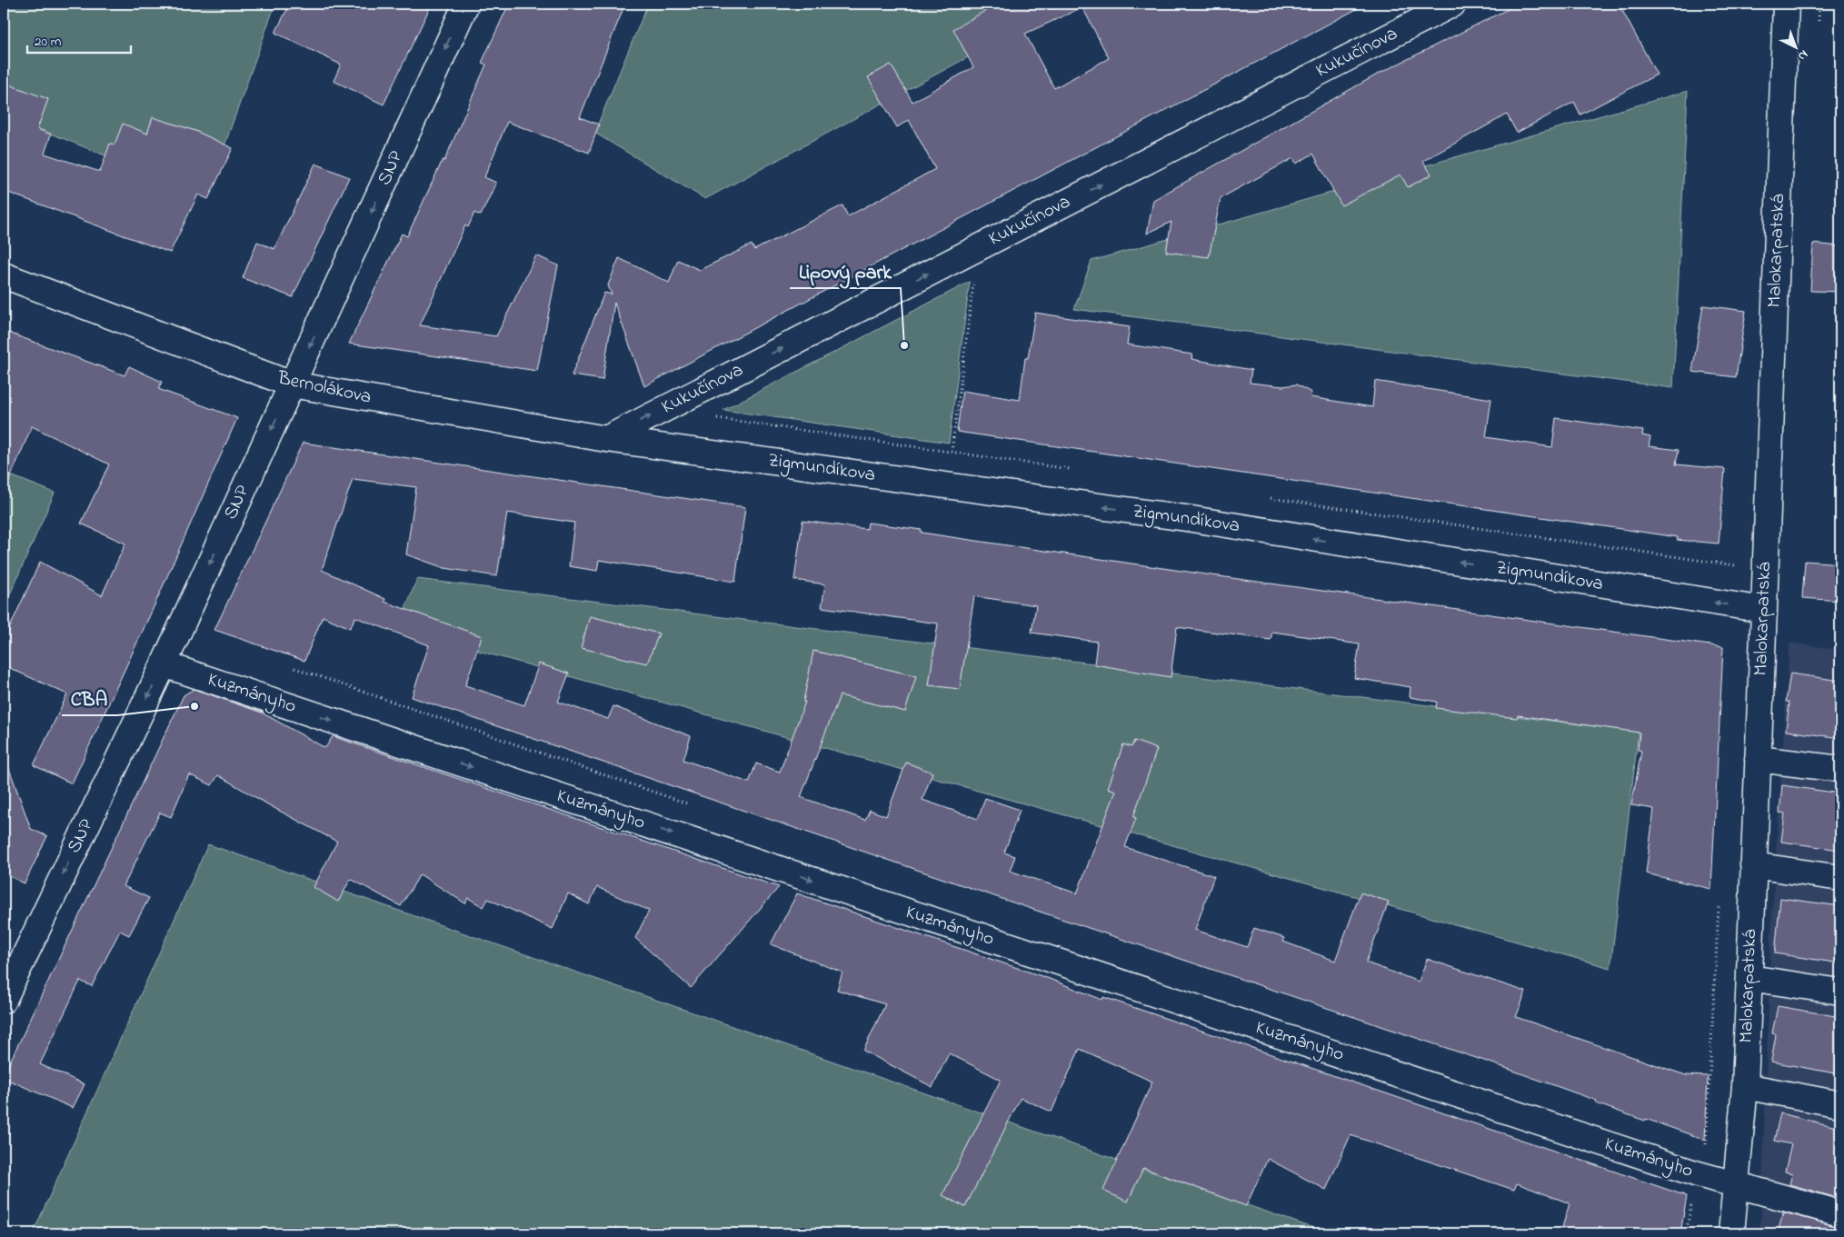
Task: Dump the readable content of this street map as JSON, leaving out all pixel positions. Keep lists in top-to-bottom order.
{
  "streets": {
    "street": [
      "Kukučínova",
      "SNP",
      "Malokarpatská",
      "Bernolákova",
      "Zigmundíkova",
      "Kuzmányho"
    ]
  },
  "crossings": [
    ["Kukučínova", "Bernolákova"],
    ["Kukučínova", "Zigmundíkova"],
    ["SNP", "Bernolákova"],
    ["SNP", "Kuzmányho"],
    ["Malokarpatská", "Zigmundíkova"],
    ["Malokarpatská", "Kuzmányho"],
    ["Bernolákova", "Zigmundíkova"]
  ],
  "one_way": [
    "Kukučínova",
    "SNP",
    "Zigmundíkova",
    "Kuzmányho"
  ],
  "places": ["Lipový park", "CBA"],
  "scale_bar": "20 m",
  "north": "bottom right"
}
